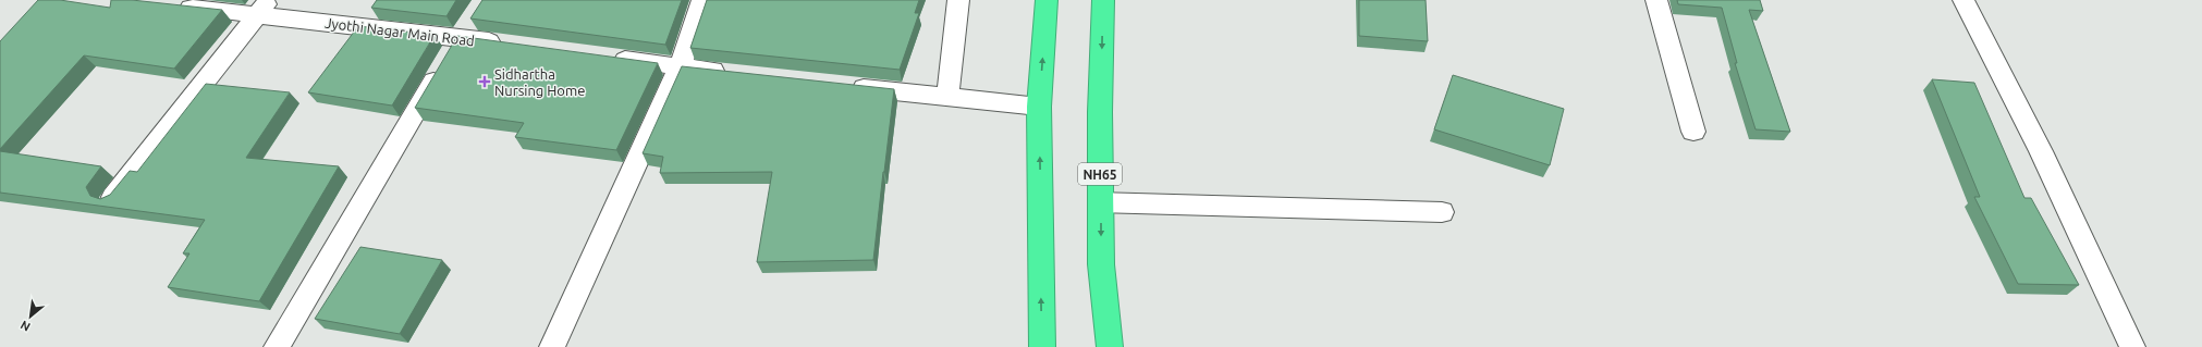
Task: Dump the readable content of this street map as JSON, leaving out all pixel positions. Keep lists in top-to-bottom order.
{
  "streets": {
    "highway": ["NH65"],
    "street": ["Jyothi Nagar Main Road"]
  },
  "places": {
    "health": ["Sidhartha Nursing Home"]
  },
  "north": "bottom left"
}
